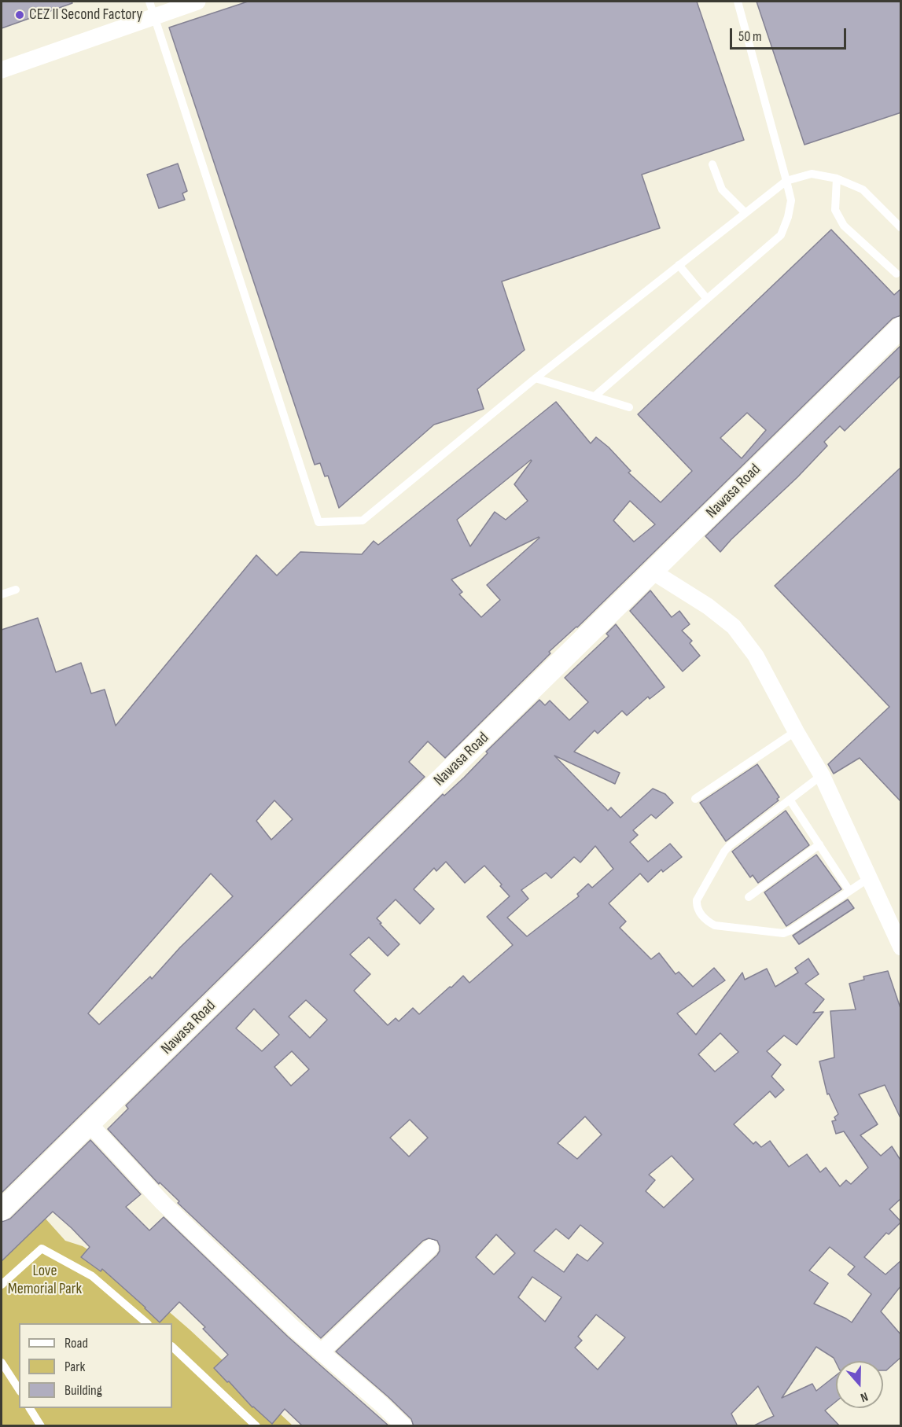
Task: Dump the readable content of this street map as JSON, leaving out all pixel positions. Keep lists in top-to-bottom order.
{
  "streets": {
    "street": ["Nawasa Road"]
  },
  "parks": ["Love Memorial Park"],
  "places": ["CEZ II Second Factory"],
  "legend": ["Road", "Park", "Building"],
  "scale_bar": "50 m",
  "north": "bottom"
}
